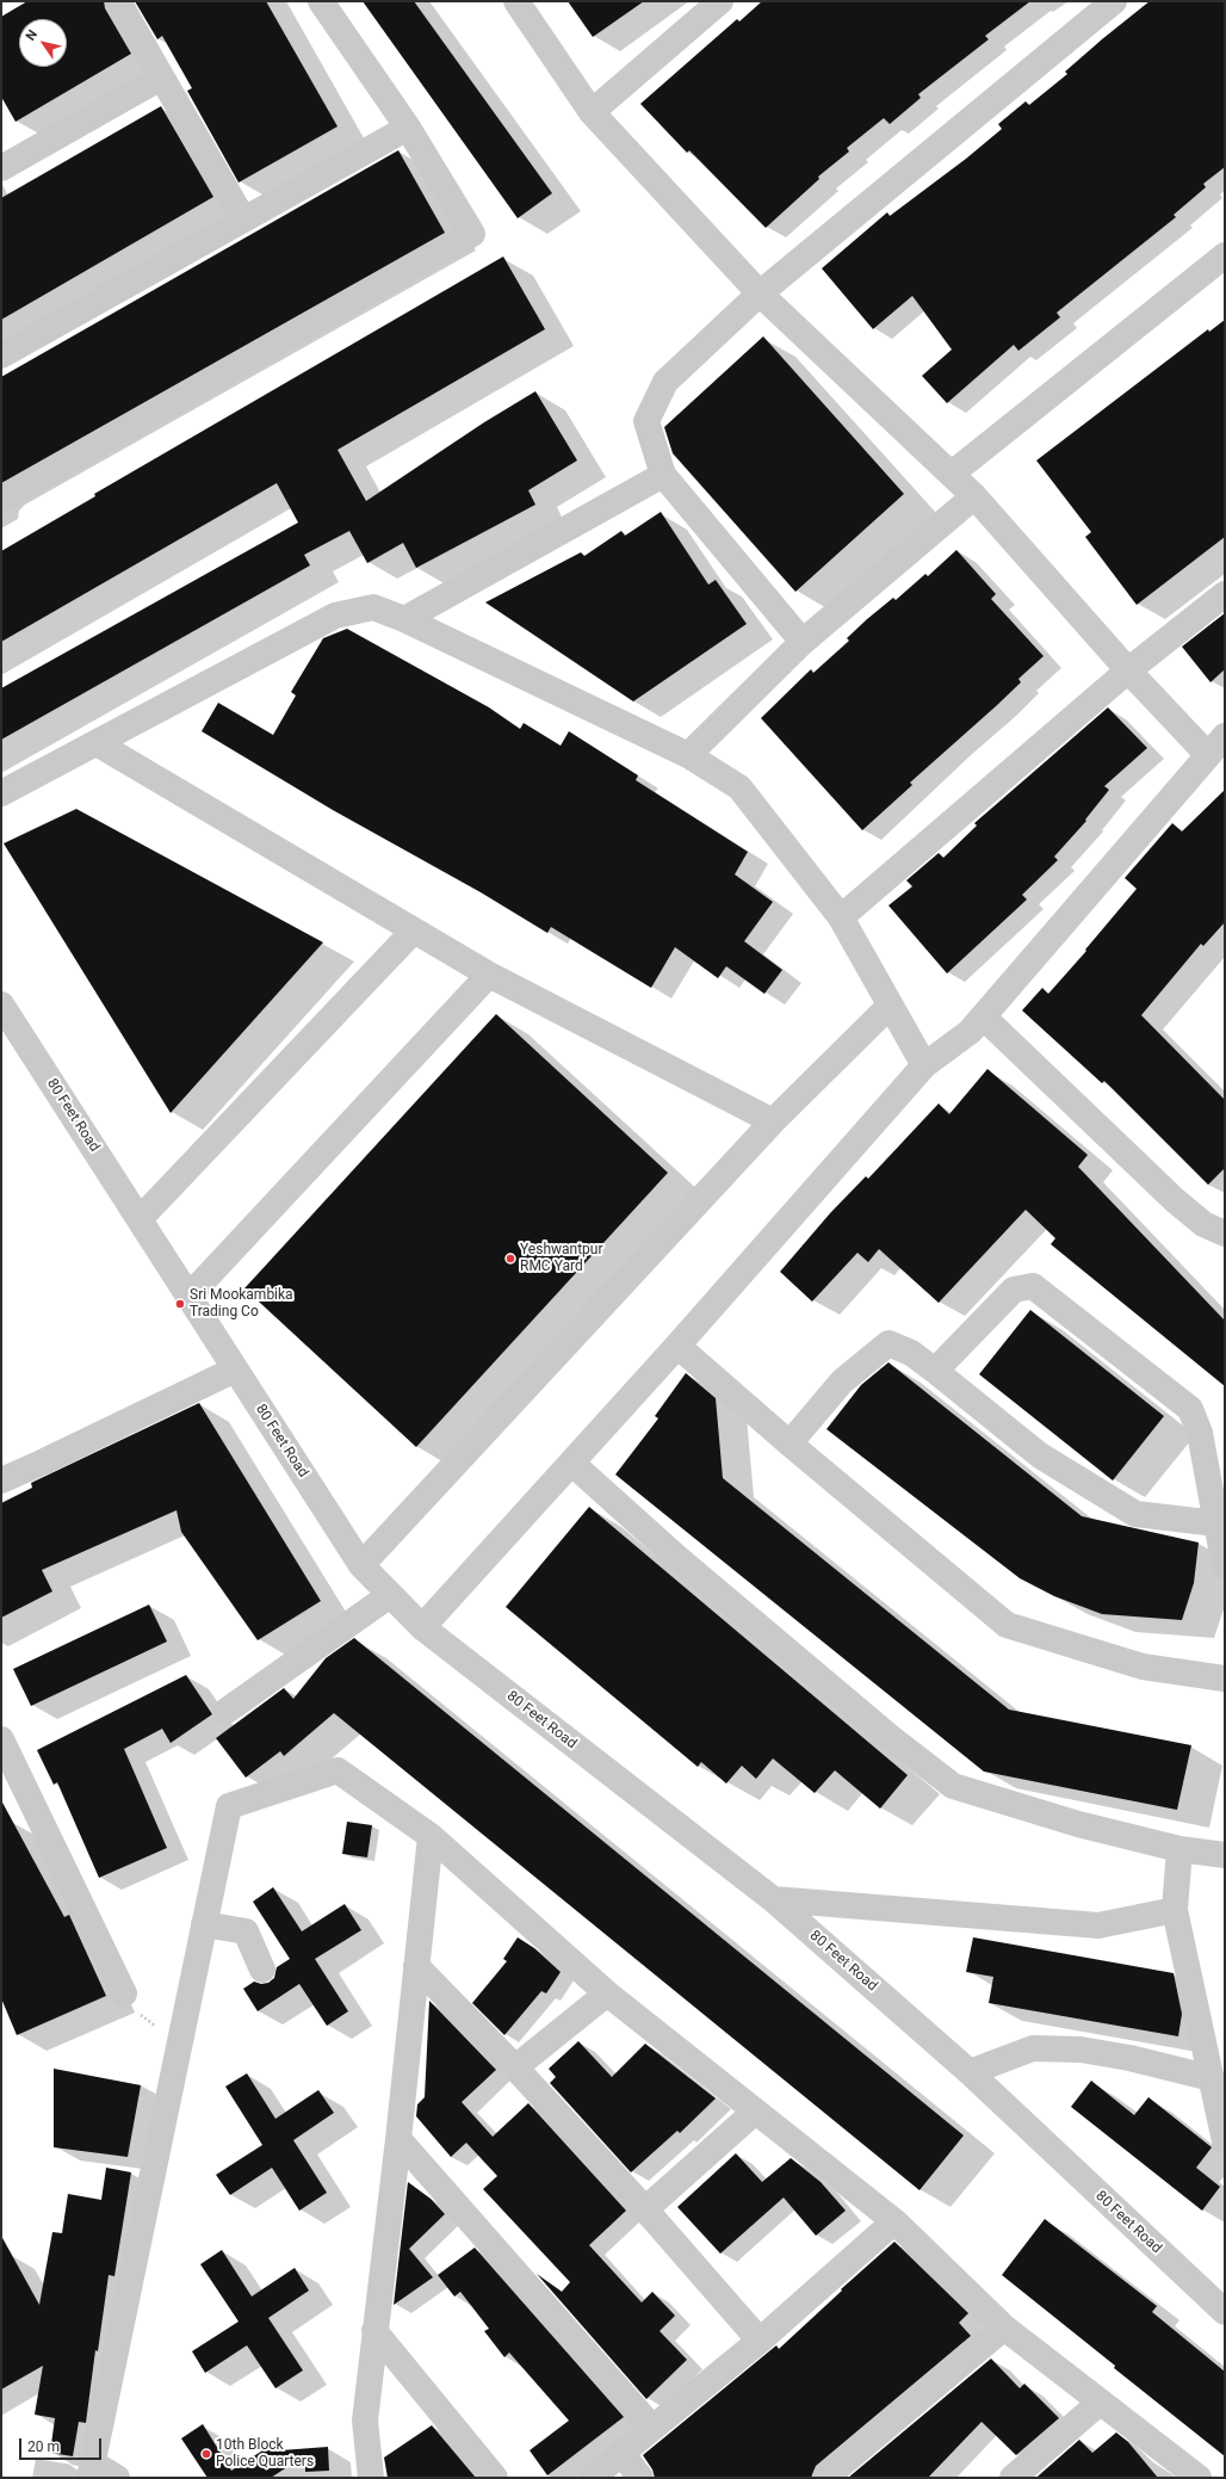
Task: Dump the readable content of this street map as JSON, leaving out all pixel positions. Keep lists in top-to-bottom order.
{
  "streets": {
    "street": ["80 Feet Road"]
  },
  "places": ["Yeshwantpur RMC Yard", "Sri Mookambika Trading Co", "10th Block Police Quarters"],
  "scale_bar": "20 m",
  "north": "top left"
}
